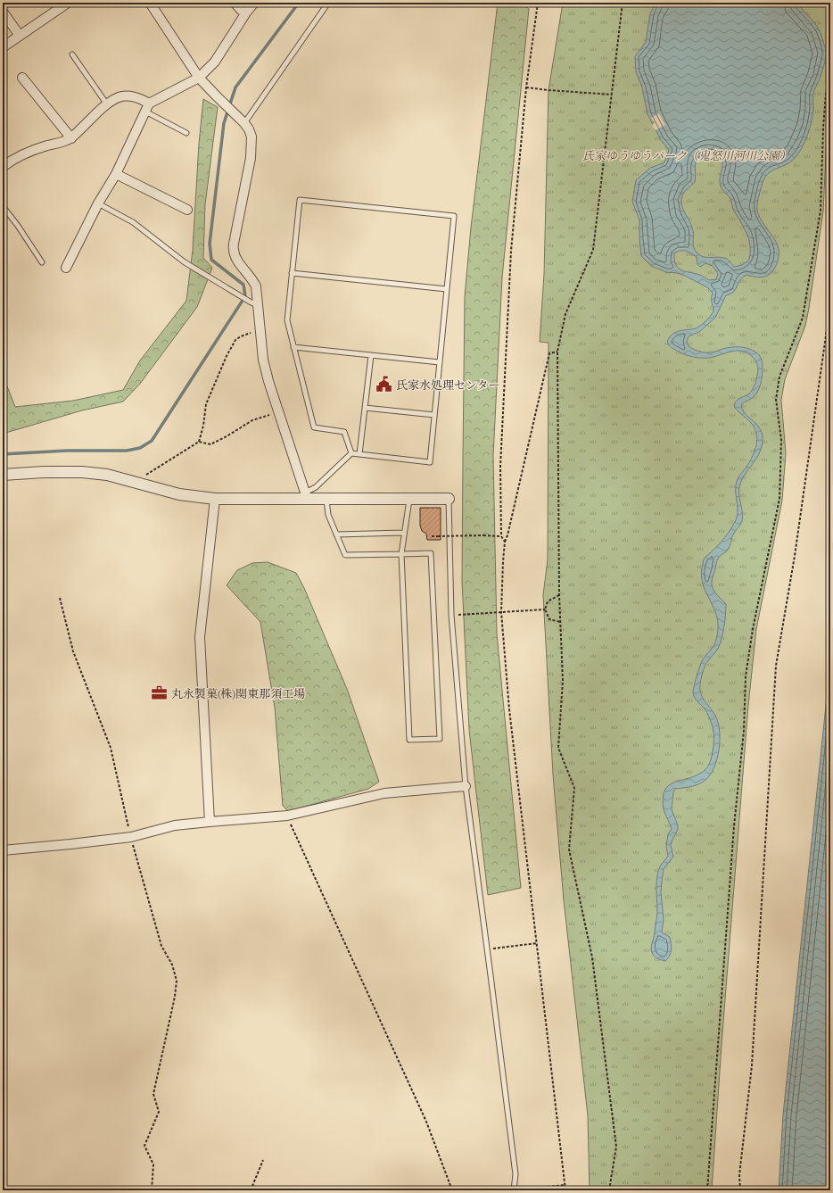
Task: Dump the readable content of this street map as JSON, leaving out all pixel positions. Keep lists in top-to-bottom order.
{
  "parks": ["氏家ゆうゆうパーク（鬼怒川河川公園）"],
  "places": {
    "public building": ["氏家水処理センター"],
    "office": ["丸永製菓(株)関東那須工場"]
  }
}
